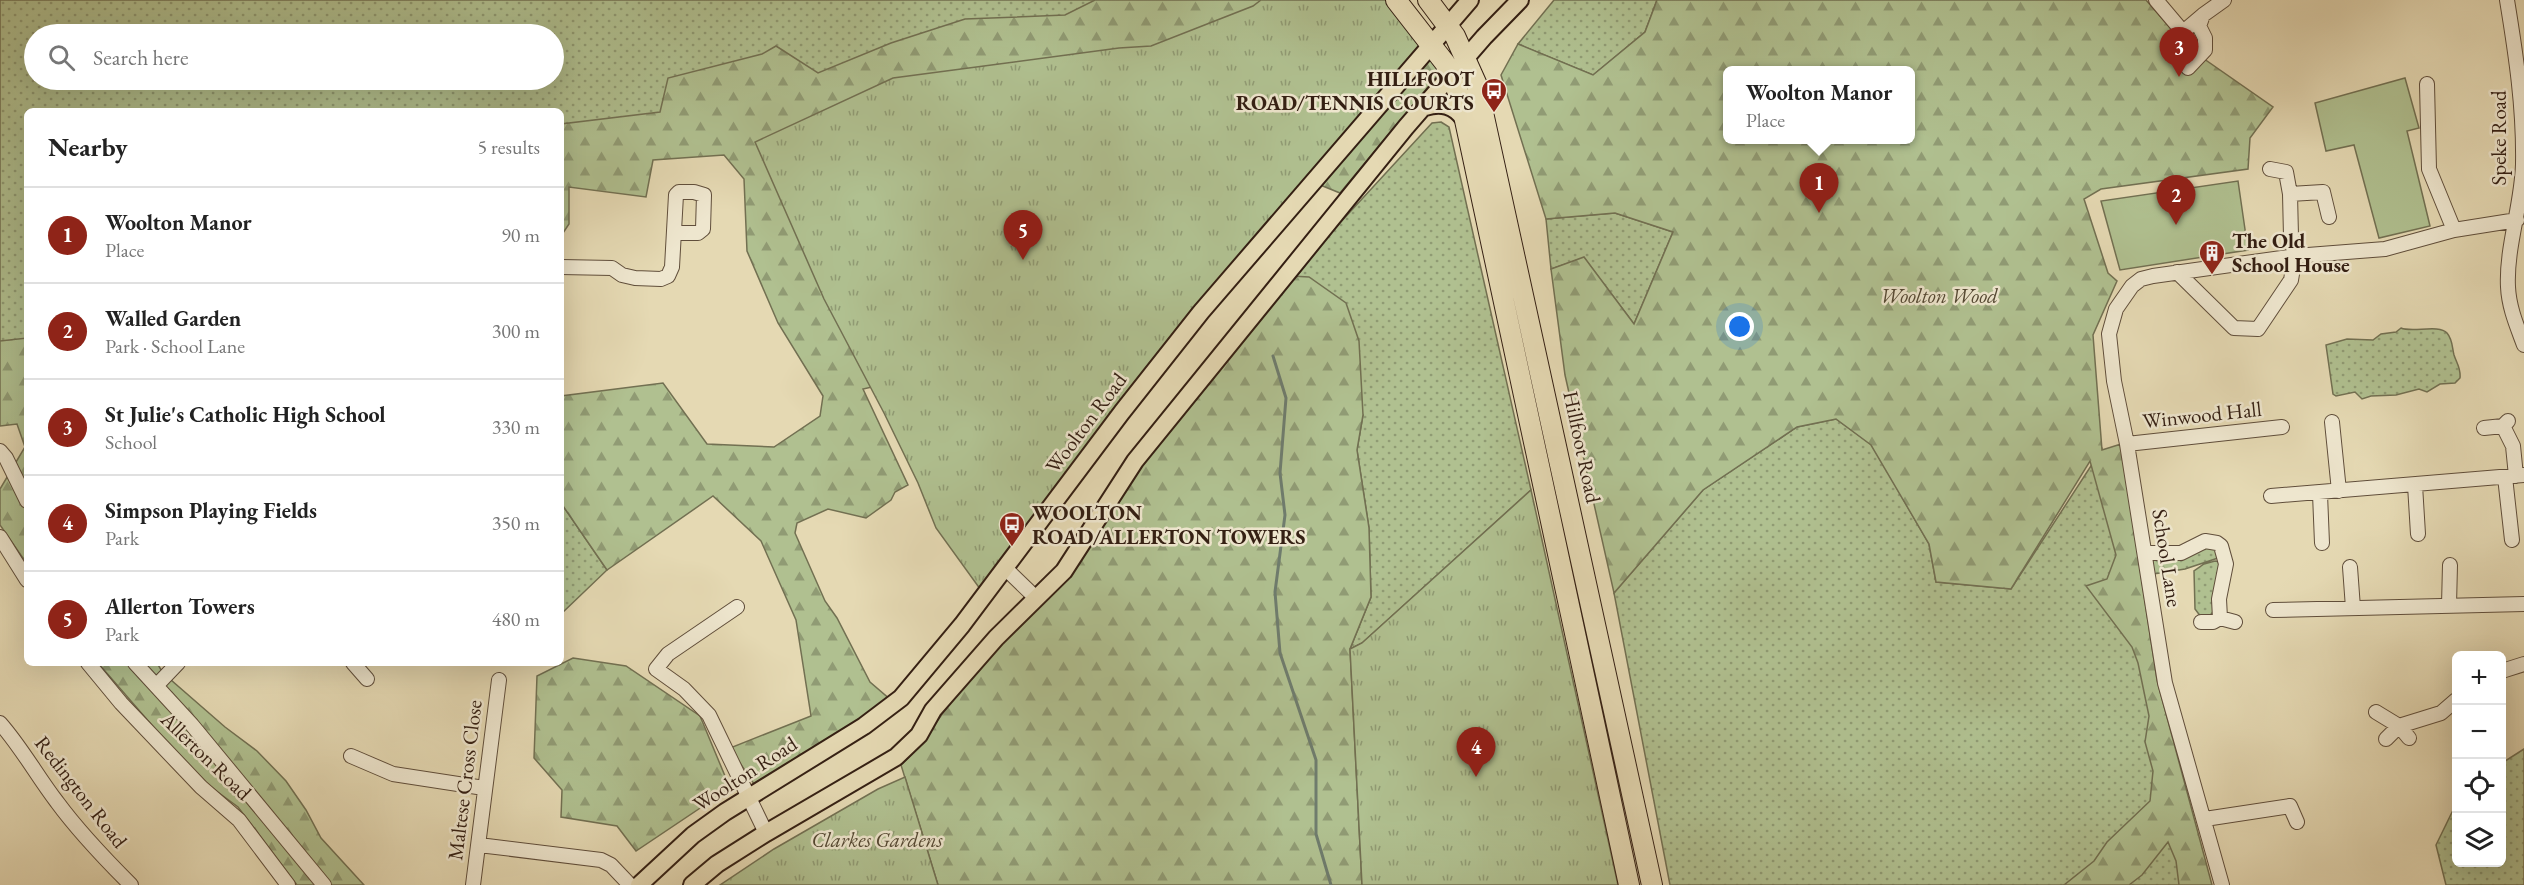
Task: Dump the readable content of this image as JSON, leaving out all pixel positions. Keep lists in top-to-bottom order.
{
  "streets": {
    "highway": ["Hillfoot Road"],
    "main road": ["Woolton Road"],
    "street": [
      "Speke Road",
      "Winwood Hall",
      "School Lane",
      "Allerton Road",
      "Maltese Cross Close",
      "Redington Road"
    ]
  },
  "crossings": [
    ["Speke Road", "School Lane"],
    ["Winwood Hall", "School Lane"],
    ["Woolton Road", "Hillfoot Road"]
  ],
  "parks": ["Woolton Wood", "Clarkes Gardens"],
  "places": {
    "bus stop": ["HILLFOOT ROAD/TENNIS COURTS", "WOOLTON ROAD/ALLERTON TOWERS"],
    "building": ["The Old School House"]
  },
  "page": {
    "search": "Search here",
    "pins": [
      "3",
      "1",
      "2",
      "5",
      "4"
    ],
    "popup": ["Woolton Manor", "Place"],
    "heading": ["Nearby", "5 results"],
    "list": [
      {
        "mark": "1",
        "name": "Woolton Manor",
        "note": "Place",
        "value": "90 m"
      },
      {
        "mark": "2",
        "name": "Walled Garden",
        "note": "Park · School Lane",
        "value": "300 m"
      },
      {
        "mark": "3",
        "name": "St Julie's Catholic High School",
        "note": "School",
        "value": "330 m"
      },
      {
        "mark": "4",
        "name": "Simpson Playing Fields",
        "note": "Park",
        "value": "350 m"
      },
      {
        "mark": "5",
        "name": "Allerton Towers",
        "note": "Park",
        "value": "480 m"
      }
    ],
    "map_buttons": ["+", "−"]
  }
}
